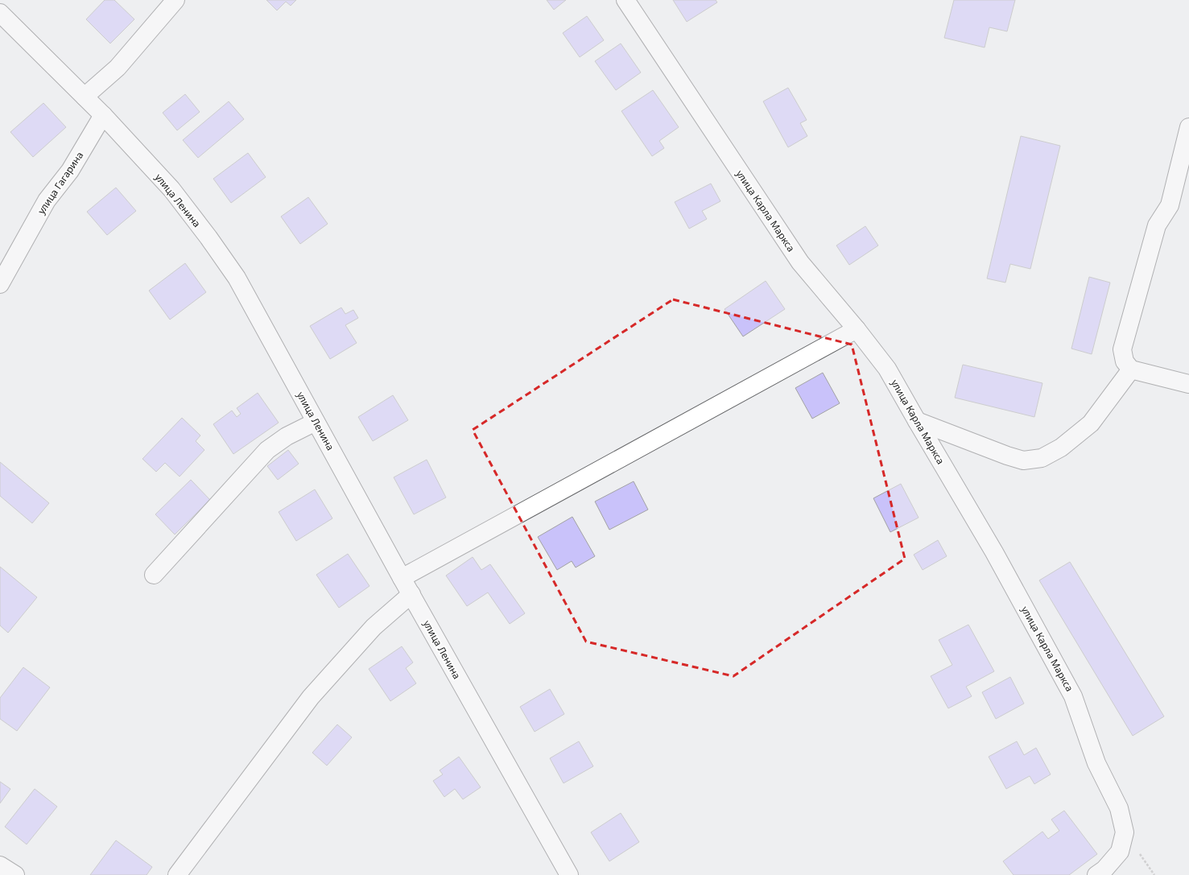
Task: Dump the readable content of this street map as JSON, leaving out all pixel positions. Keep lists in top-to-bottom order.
{
  "streets": {
    "street": ["улица Гагарина", "улица Ленина", "улица Карла Маркса"]
  },
  "crossings": [
    ["улица Гагарина", "улица Ленина"]
  ]
}
